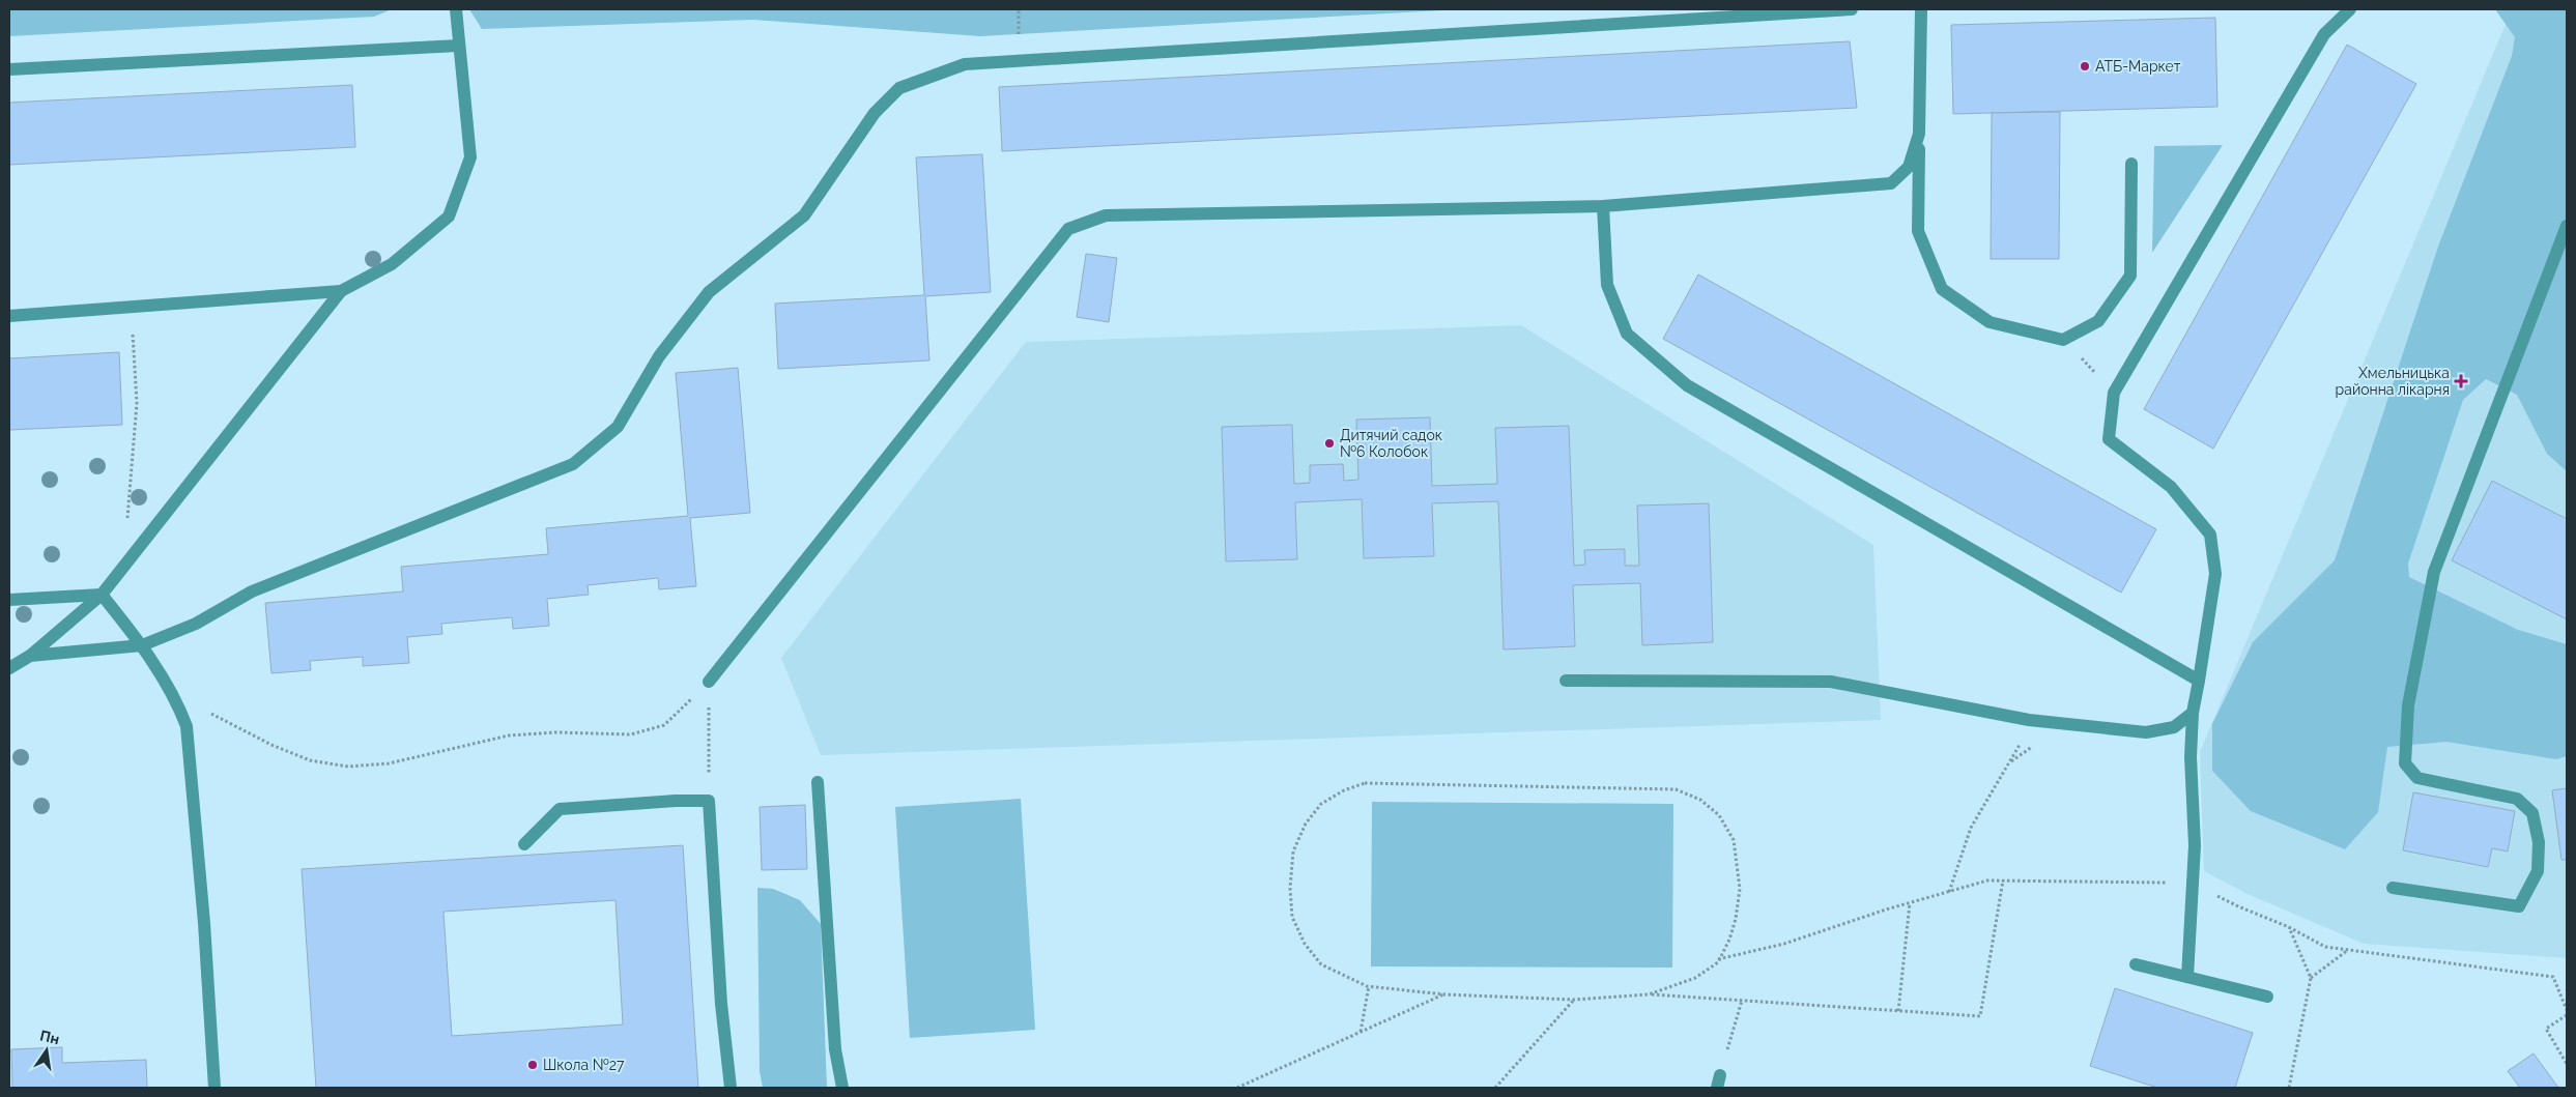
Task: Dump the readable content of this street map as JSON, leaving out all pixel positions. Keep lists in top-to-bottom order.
{
  "places": {
    "other": ["АТБ-Маркет", "Дитячий садок №6 Колобок", "Школа №27"],
    "health": ["Хмельницька районна лікарня"]
  },
  "north": "top"
}
